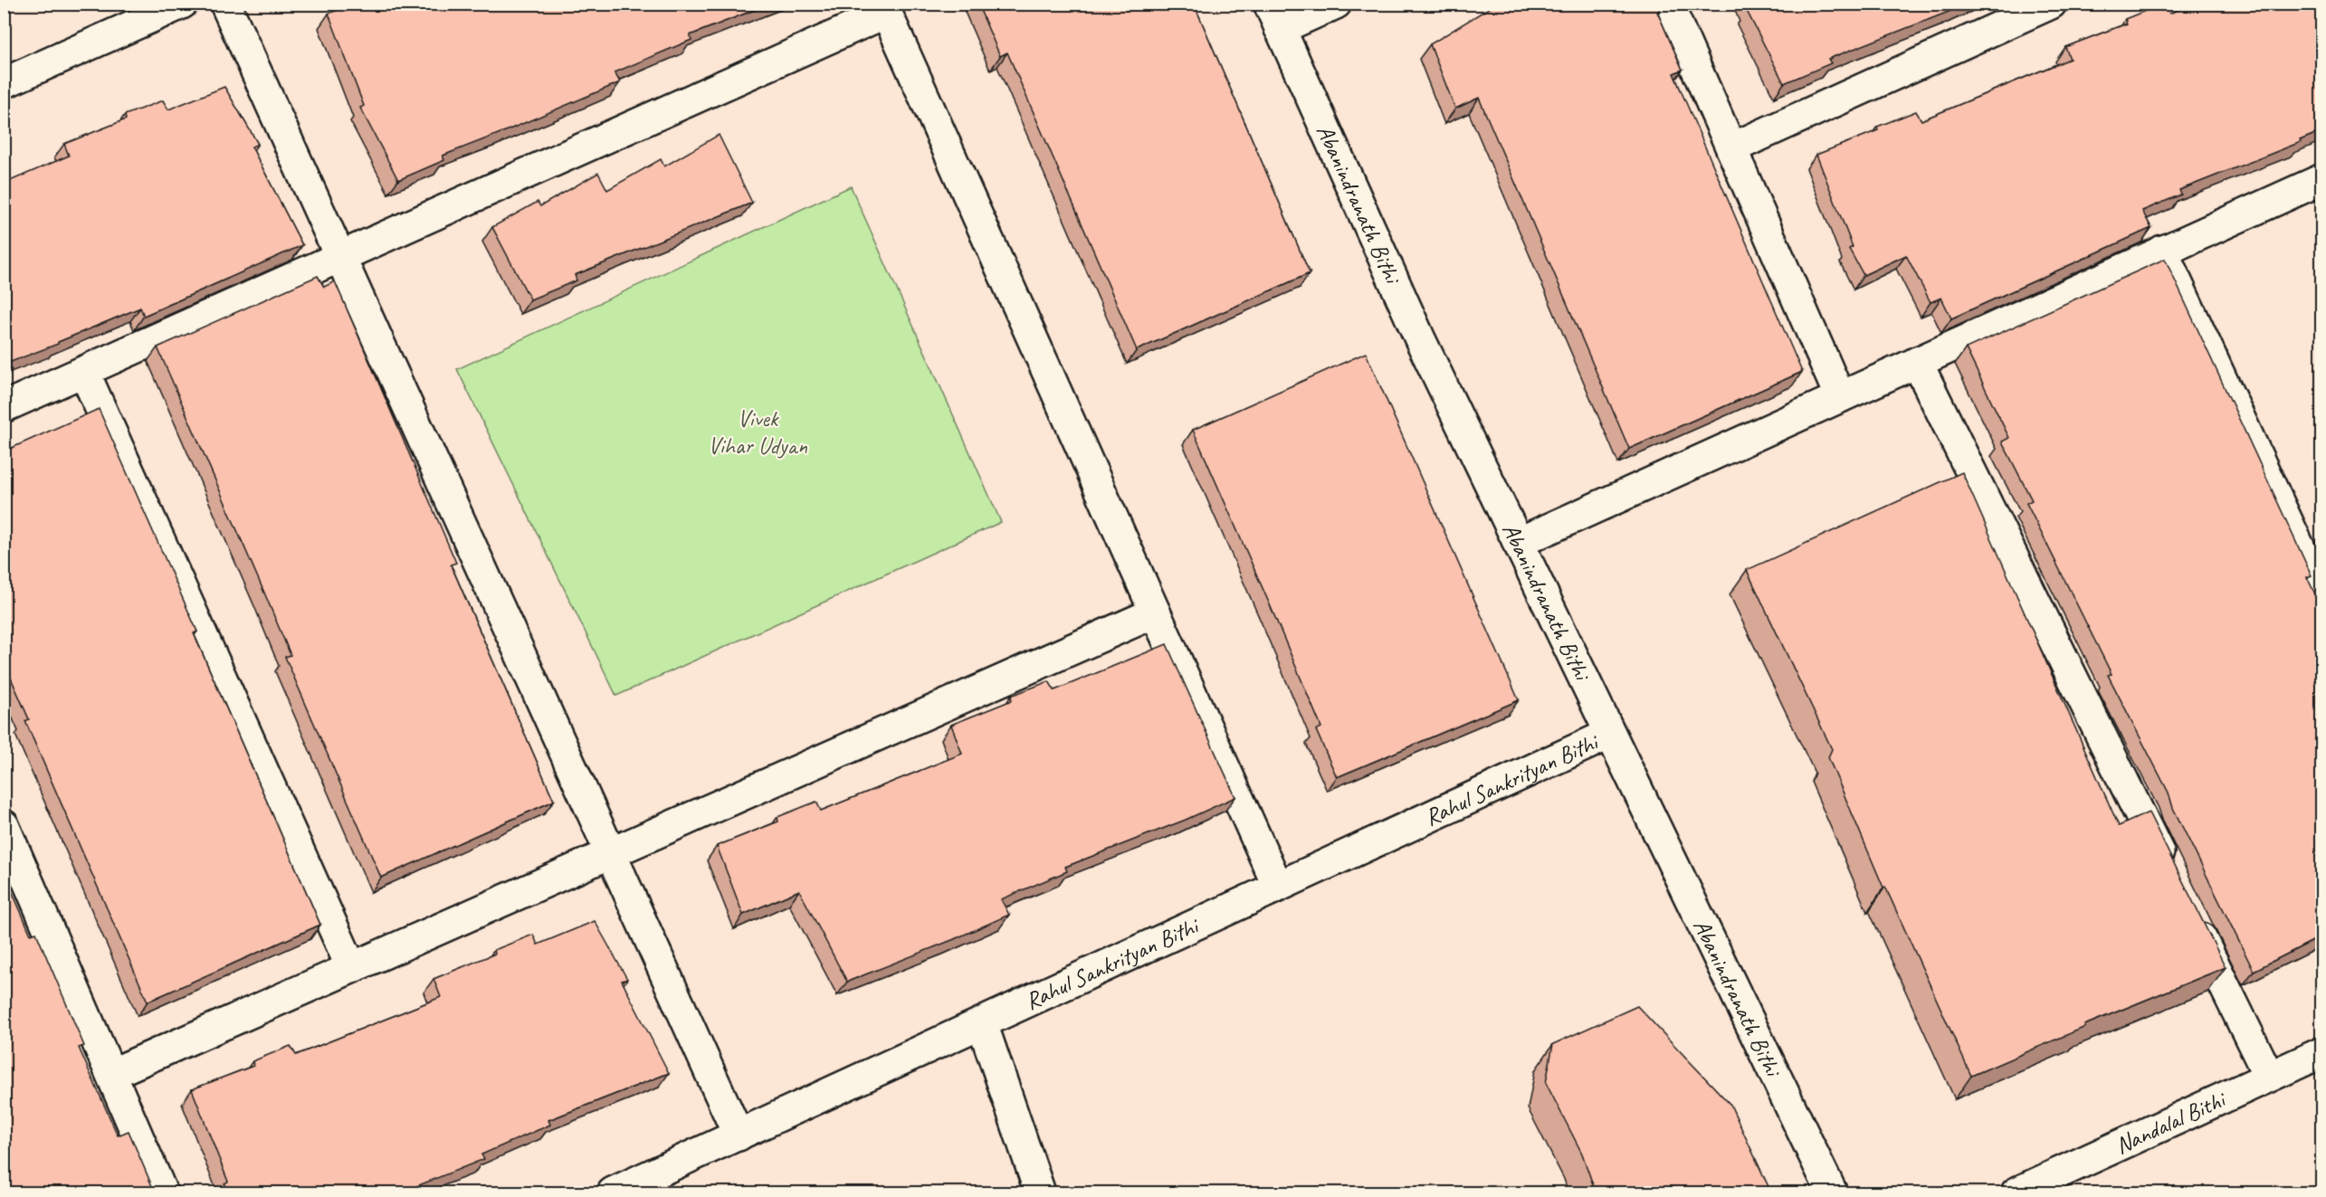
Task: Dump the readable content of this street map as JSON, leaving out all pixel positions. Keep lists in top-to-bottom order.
{
  "streets": {
    "street": ["Abanindranath Bithi", "Rahul Sankrityan Bithi", "Nandalal Bithi"]
  },
  "crossings": [
    ["Abanindranath Bithi", "Rahul Sankrityan Bithi"]
  ],
  "parks": ["Vivek Vihar Udyan"]
}
